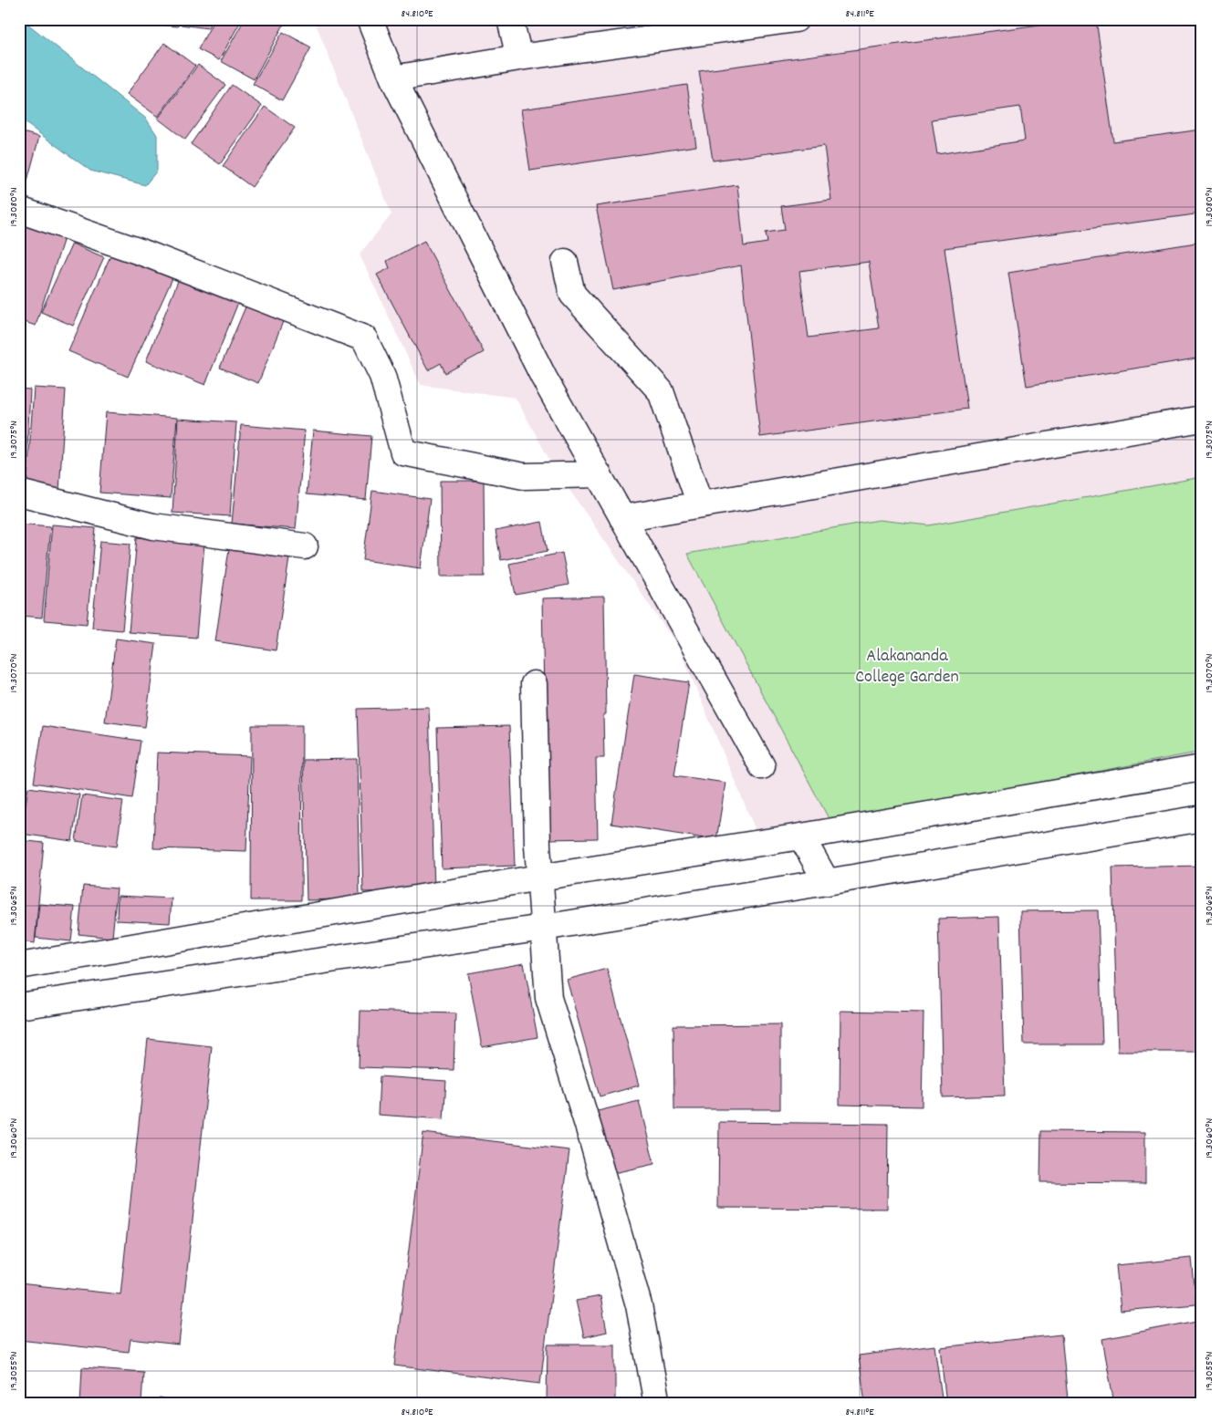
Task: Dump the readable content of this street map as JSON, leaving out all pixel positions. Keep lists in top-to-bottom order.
{
  "parks": ["Alakananda College Garden"],
  "coordinates": [
    "84.810°E",
    "84.811°E",
    "19.3080°N",
    "19.3075°N",
    "19.3070°N",
    "19.3065°N",
    "19.3060°N",
    "19.3055°N"
  ]
}
